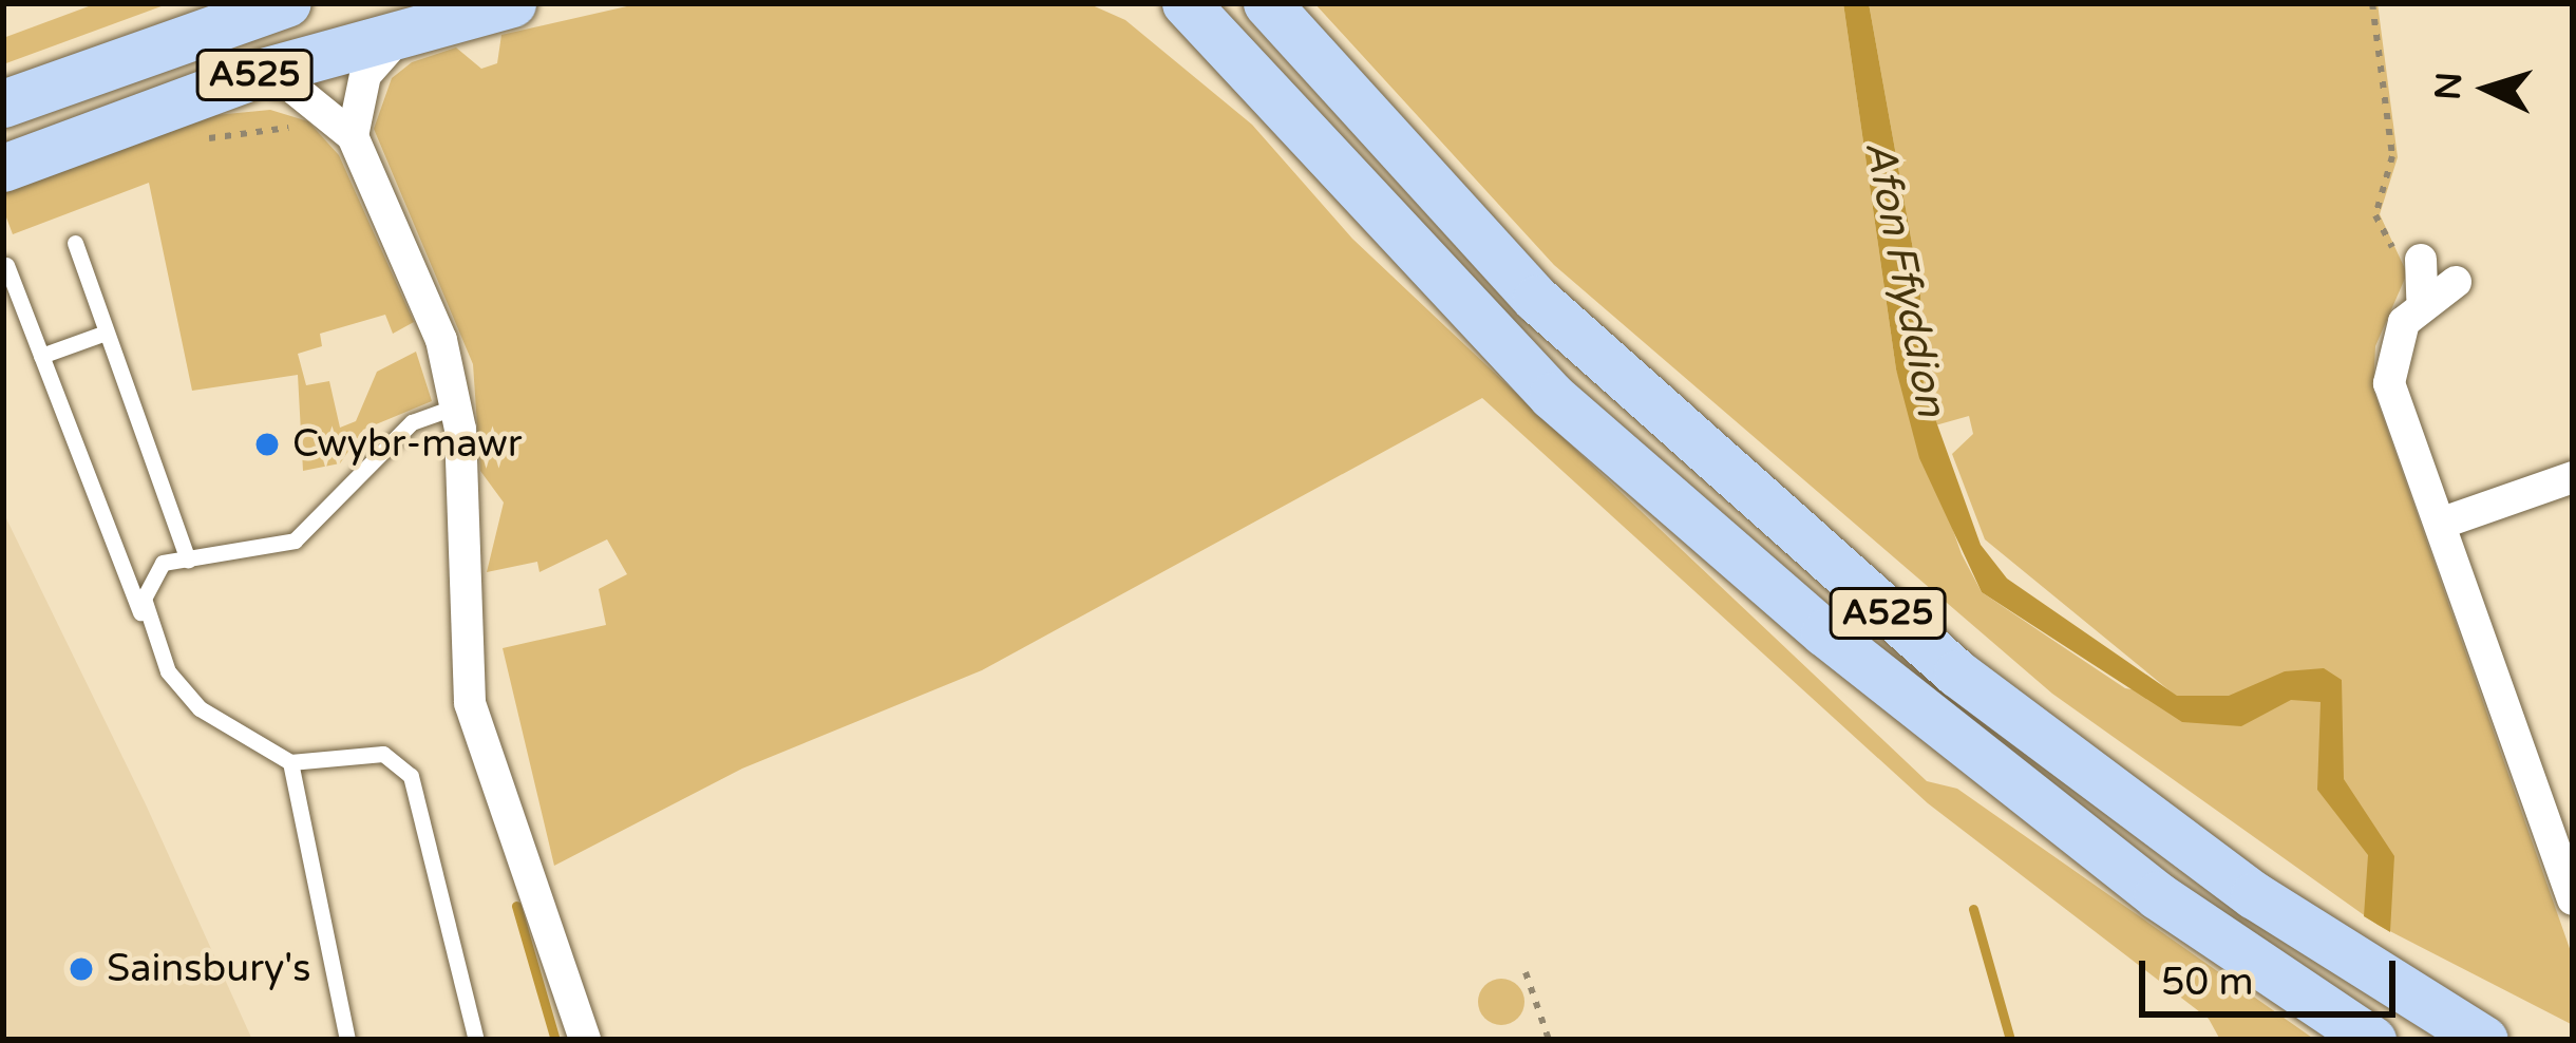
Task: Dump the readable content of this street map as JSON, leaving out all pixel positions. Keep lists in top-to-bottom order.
{
  "streets": {
    "main road": ["A525"]
  },
  "water": ["Afon Ffyddion"],
  "places": ["Cwybr-mawr", "Sainsbury's"],
  "scale_bar": "50 m",
  "north": "left"
}
